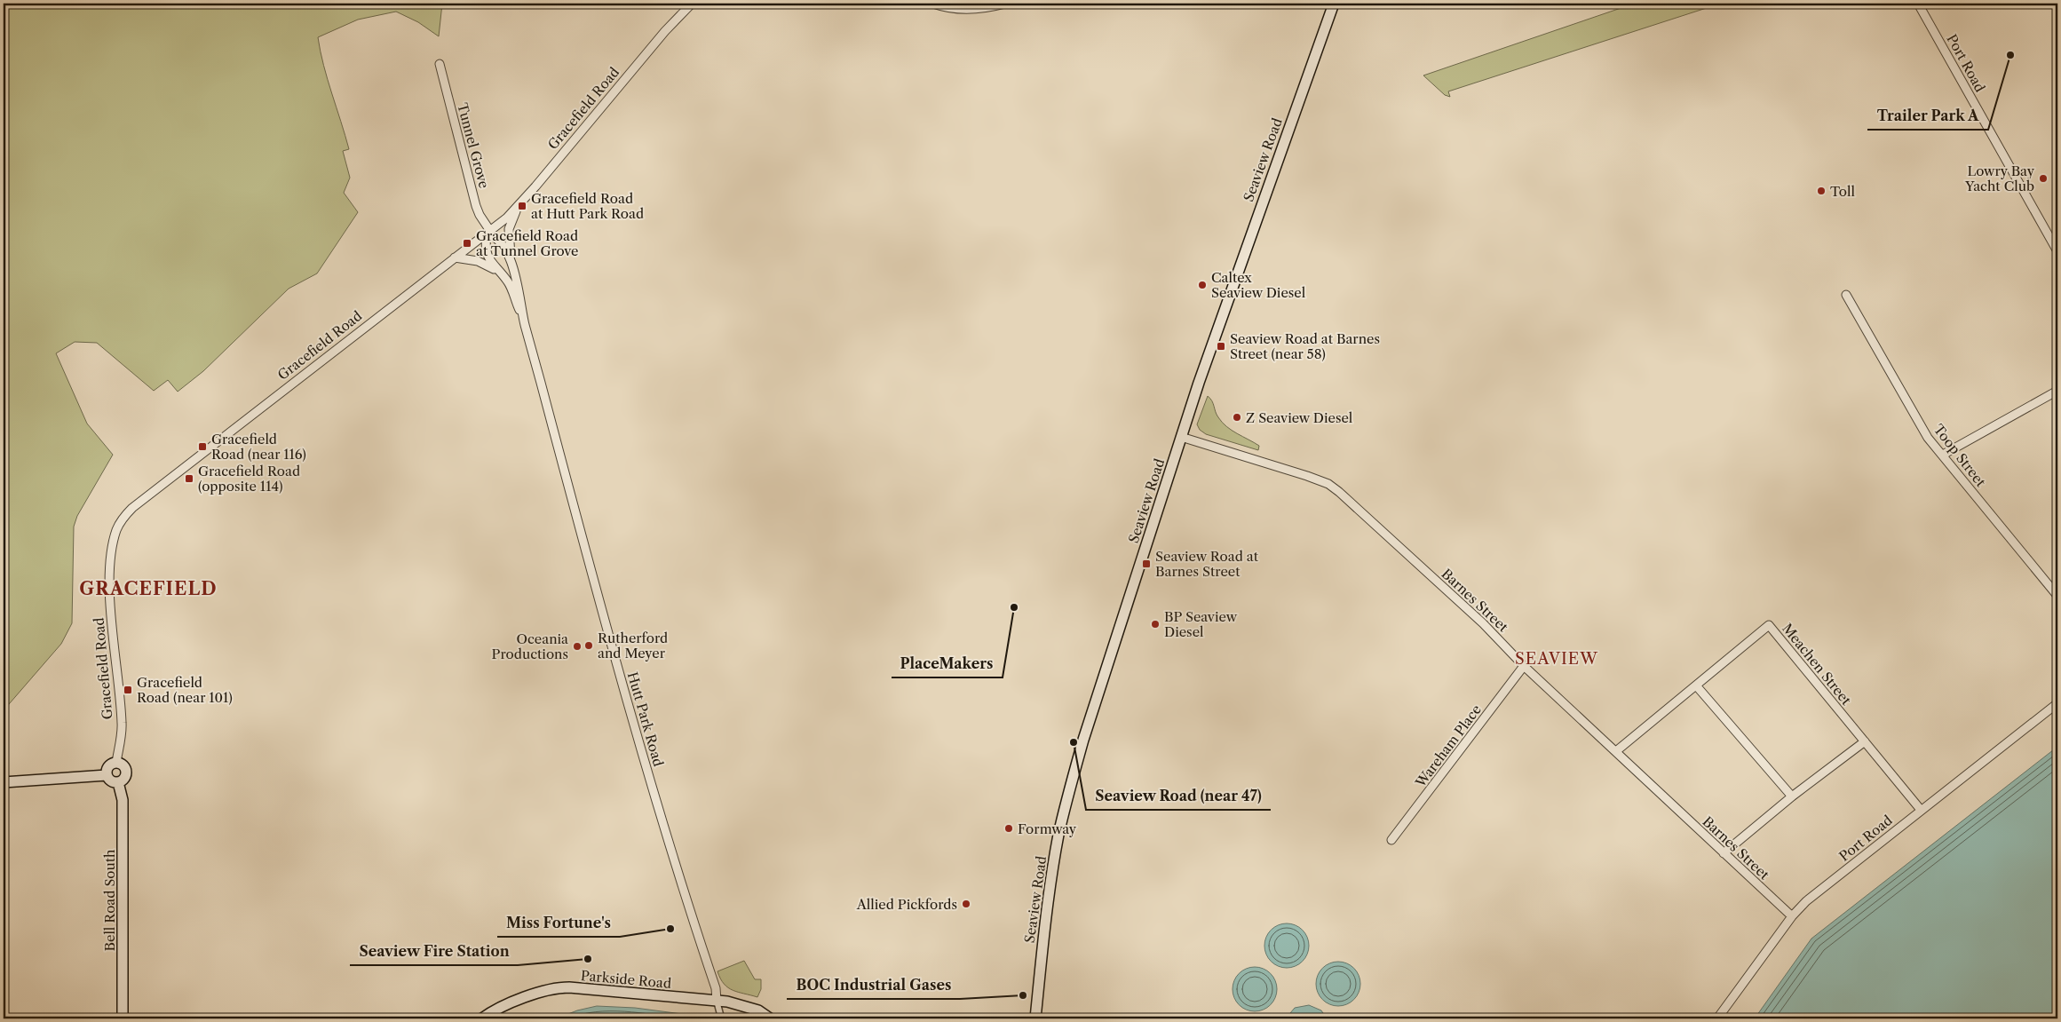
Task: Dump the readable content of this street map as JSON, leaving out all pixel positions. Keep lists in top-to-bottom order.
{
  "streets": {
    "main road": ["Seaview Road", "Bell Road South", "Parkside Road"],
    "street": [
      "Port Road",
      "Gracefield Road",
      "Tunnel Grove",
      "Toop Street",
      "Barnes Street",
      "Meachen Street",
      "Hutt Park Road",
      "Wareham Place"
    ]
  },
  "crossings": [
    ["Port Road", "Barnes Street"],
    ["Port Road", "Meachen Street"],
    ["Gracefield Road", "Tunnel Grove"],
    ["Gracefield Road", "Hutt Park Road"],
    ["Gracefield Road", "Bell Road South"],
    ["Tunnel Grove", "Hutt Park Road"],
    ["Seaview Road", "Barnes Street"],
    ["Barnes Street", "Meachen Street"],
    ["Barnes Street", "Wareham Place"],
    ["Hutt Park Road", "Parkside Road"]
  ],
  "districts": ["GRACEFIELD", "SEAVIEW"],
  "places": {
    "other": [
      "Trailer Park A",
      "Lowry Bay Yacht Club",
      "Toll",
      "Caltex Seaview Diesel",
      "Z Seaview Diesel",
      "PlaceMakers",
      "BP Seaview Diesel",
      "Rutherford and Meyer",
      "Oceania Productions",
      "Seaview Road (near 47)",
      "Formway",
      "Allied Pickfords",
      "Miss Fortune's",
      "Seaview Fire Station",
      "BOC Industrial Gases"
    ],
    "transit": [
      "Gracefield Road at Hutt Park Road",
      "Gracefield Road at Tunnel Grove",
      "Seaview Road at Barnes Street (near 58)",
      "Gracefield Road (near 116)",
      "Gracefield Road (opposite 114)",
      "Seaview Road at Barnes Street",
      "Gracefield Road (near 101)"
    ]
  }
}
